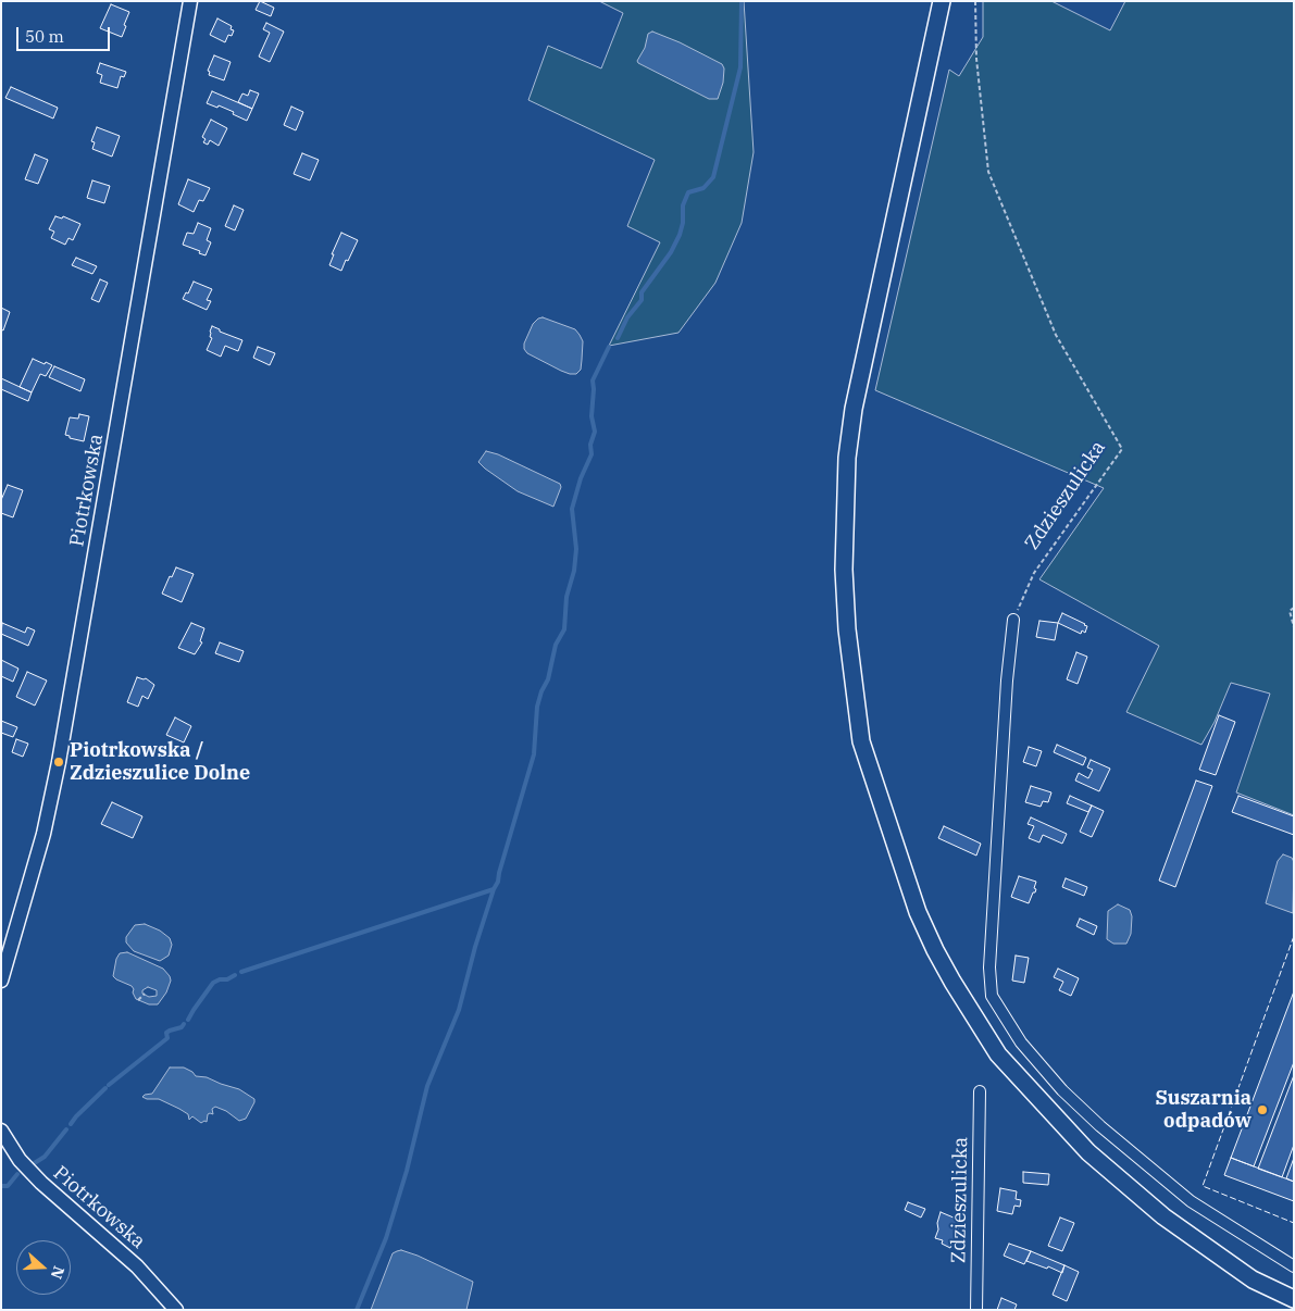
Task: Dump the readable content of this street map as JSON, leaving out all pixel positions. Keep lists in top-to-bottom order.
{
  "streets": {
    "street": ["Piotrkowska", "Zdzieszulicka"]
  },
  "places": ["Piotrkowska / Zdzieszulice Dolne", "Suszarnia odpadów"],
  "scale_bar": "50 m",
  "north": "right"
}
